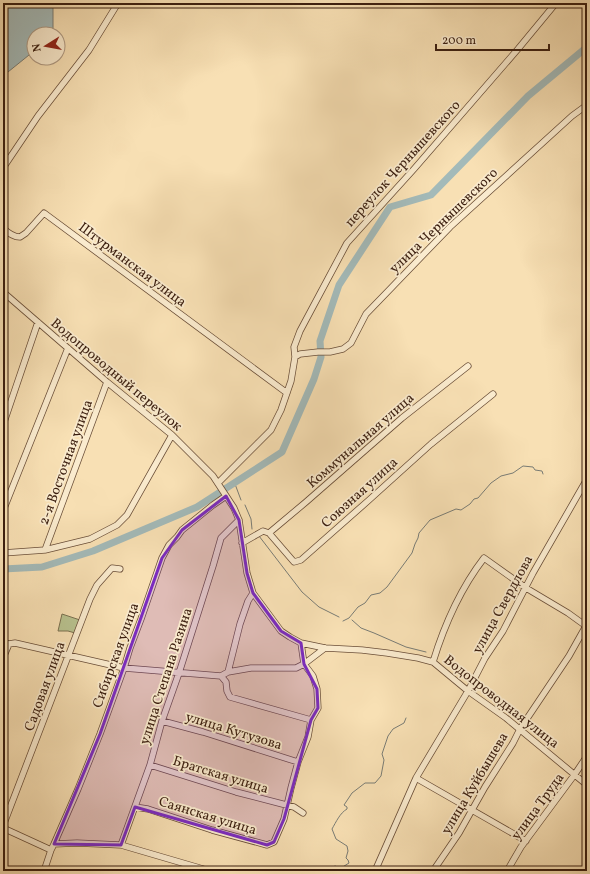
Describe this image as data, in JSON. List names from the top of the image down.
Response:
{
  "streets": {
    "street": [
      "переулок Чернышевского",
      "улица Чернышевского",
      "Штурманская улица",
      "Водопроводный переулок",
      "Коммунальная улица",
      "2-я Восточная улица",
      "Союзная улица",
      "улица Свердлова",
      "Сибирская улица",
      "улица Степана Разина",
      "Садовая улица",
      "Водопроводная улица",
      "улица Кутузова",
      "Братская улица",
      "улица Куйбышева",
      "улица Труда",
      "Саянская улица"
    ]
  },
  "crossings": [
    ["переулок Чернышевского", "улица Чернышевского"],
    ["переулок Чернышевского", "Штурманская улица"],
    ["переулок Чернышевского", "Водопроводная улица"],
    ["Водопроводный переулок", "2-я Восточная улица"],
    ["Водопроводный переулок", "Водопроводная улица"],
    ["Коммунальная улица", "Союзная улица"],
    ["улица Свердлова", "Водопроводная улица"],
    ["Сибирская улица", "Водопроводная улица"],
    ["улица Степана Разина", "Водопроводная улица"],
    ["улица Степана Разина", "улица Кутузова"],
    ["улица Степана Разина", "Братская улица"],
    ["улица Степана Разина", "Саянская улица"],
    ["Водопроводная улица", "улица Куйбышева"],
    ["Водопроводная улица", "улица Труда"],
    ["Братская улица", "Саянская улица"]
  ],
  "scale_bar": "200 m",
  "north": "left"
}
